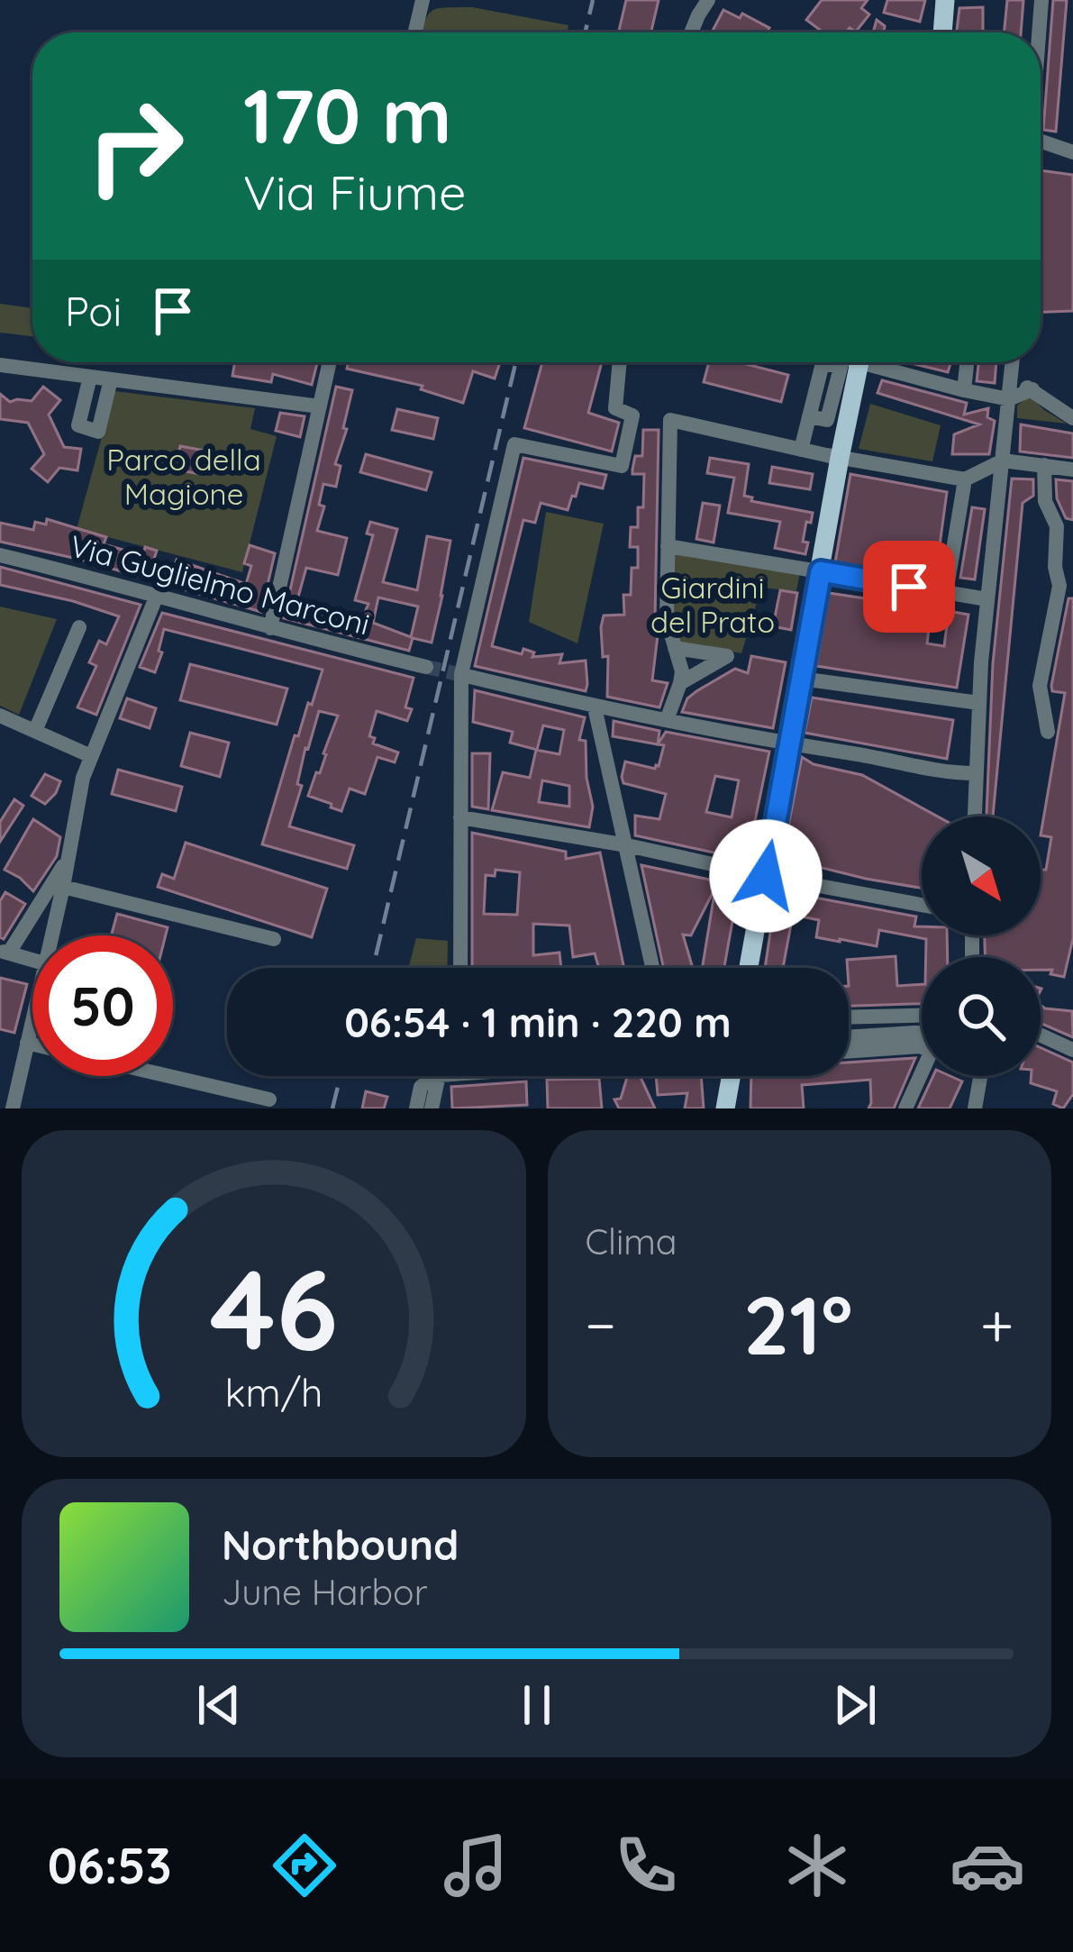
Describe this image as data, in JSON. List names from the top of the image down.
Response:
{
  "streets": {
    "street": ["Via Guglielmo Marconi"]
  },
  "parks": ["Parco della Magione", "Giardini del Prato"],
  "north": "bottom right",
  "page": {
    "turn": ["170 m", "Via Fiume"],
    "then": "Poi",
    "limit": "50",
    "trip": "06:54 · 1 min · 220 m",
    "tile": "Clima",
    "heat": ["−", "21°", "+"],
    "song": ["Northbound", "June Harbor"],
    "tabs": "06:53",
    "gauge": ["46", "km/h"]
  }
}
